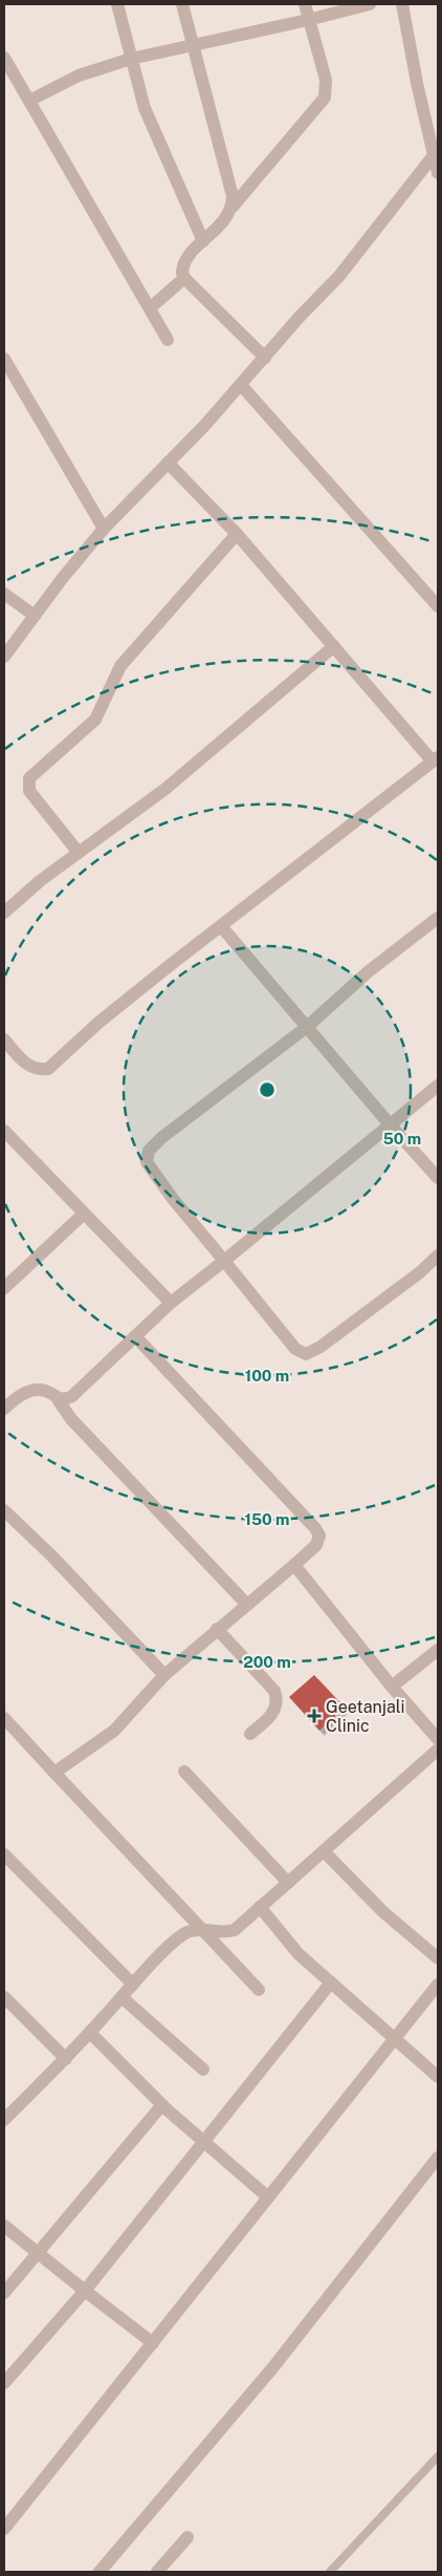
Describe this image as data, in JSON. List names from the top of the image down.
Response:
{
  "places": {
    "health": ["Geetanjali Clinic"]
  },
  "rings": [
    "50 m",
    "100 m",
    "150 m",
    "200 m"
  ]
}
